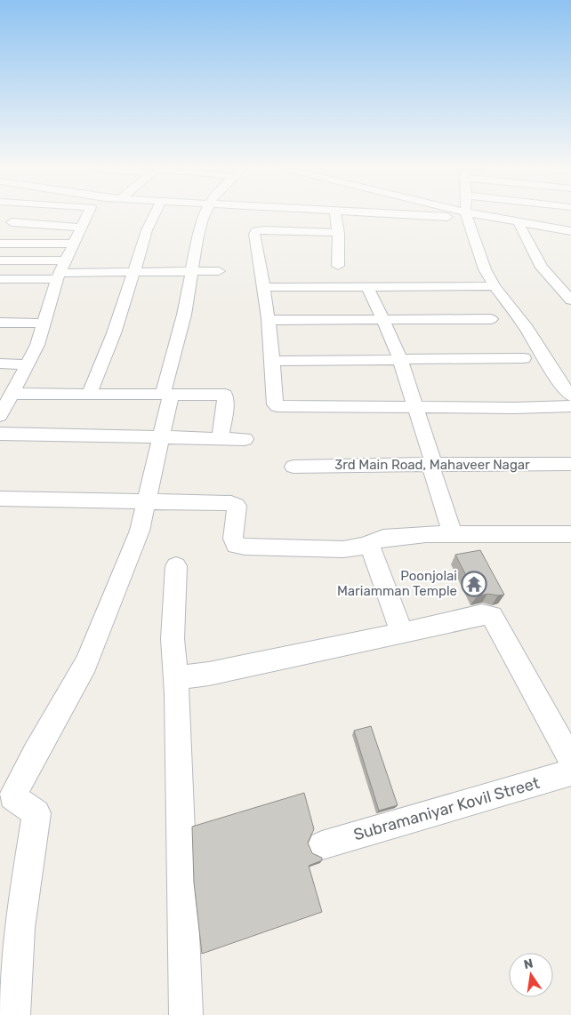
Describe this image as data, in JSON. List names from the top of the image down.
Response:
{
  "streets": {
    "street": ["3rd Main Road, Mahaveer Nagar", "Subramaniyar Kovil Street"]
  },
  "places": {
    "temple": ["Poonjolai Mariamman Temple"]
  },
  "north": "top"
}
